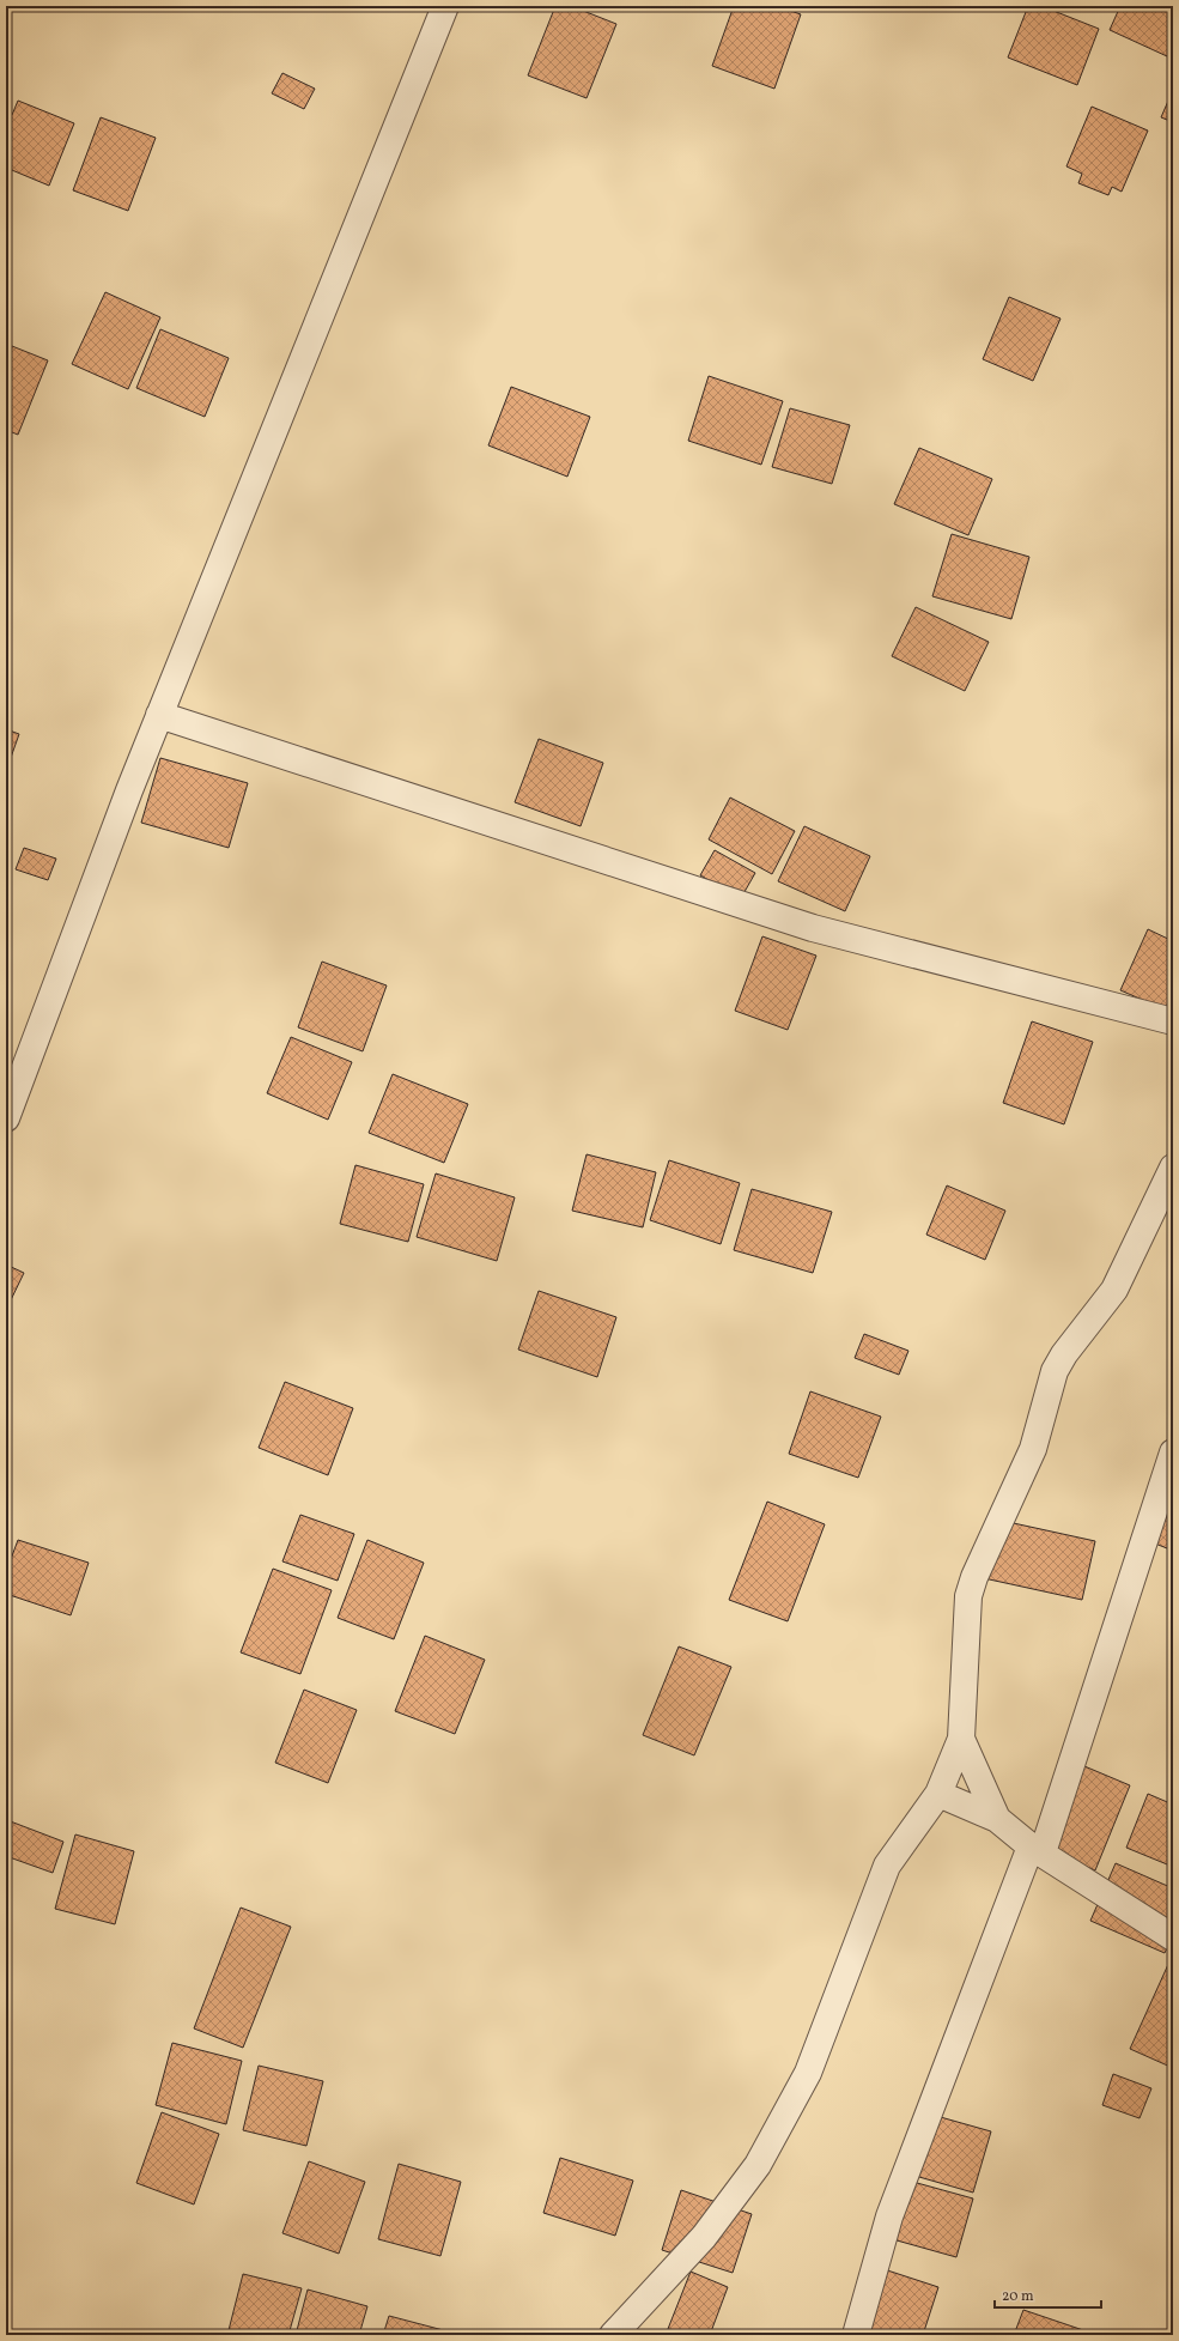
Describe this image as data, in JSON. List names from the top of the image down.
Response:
{
  "scale_bar": "20 m"
}
